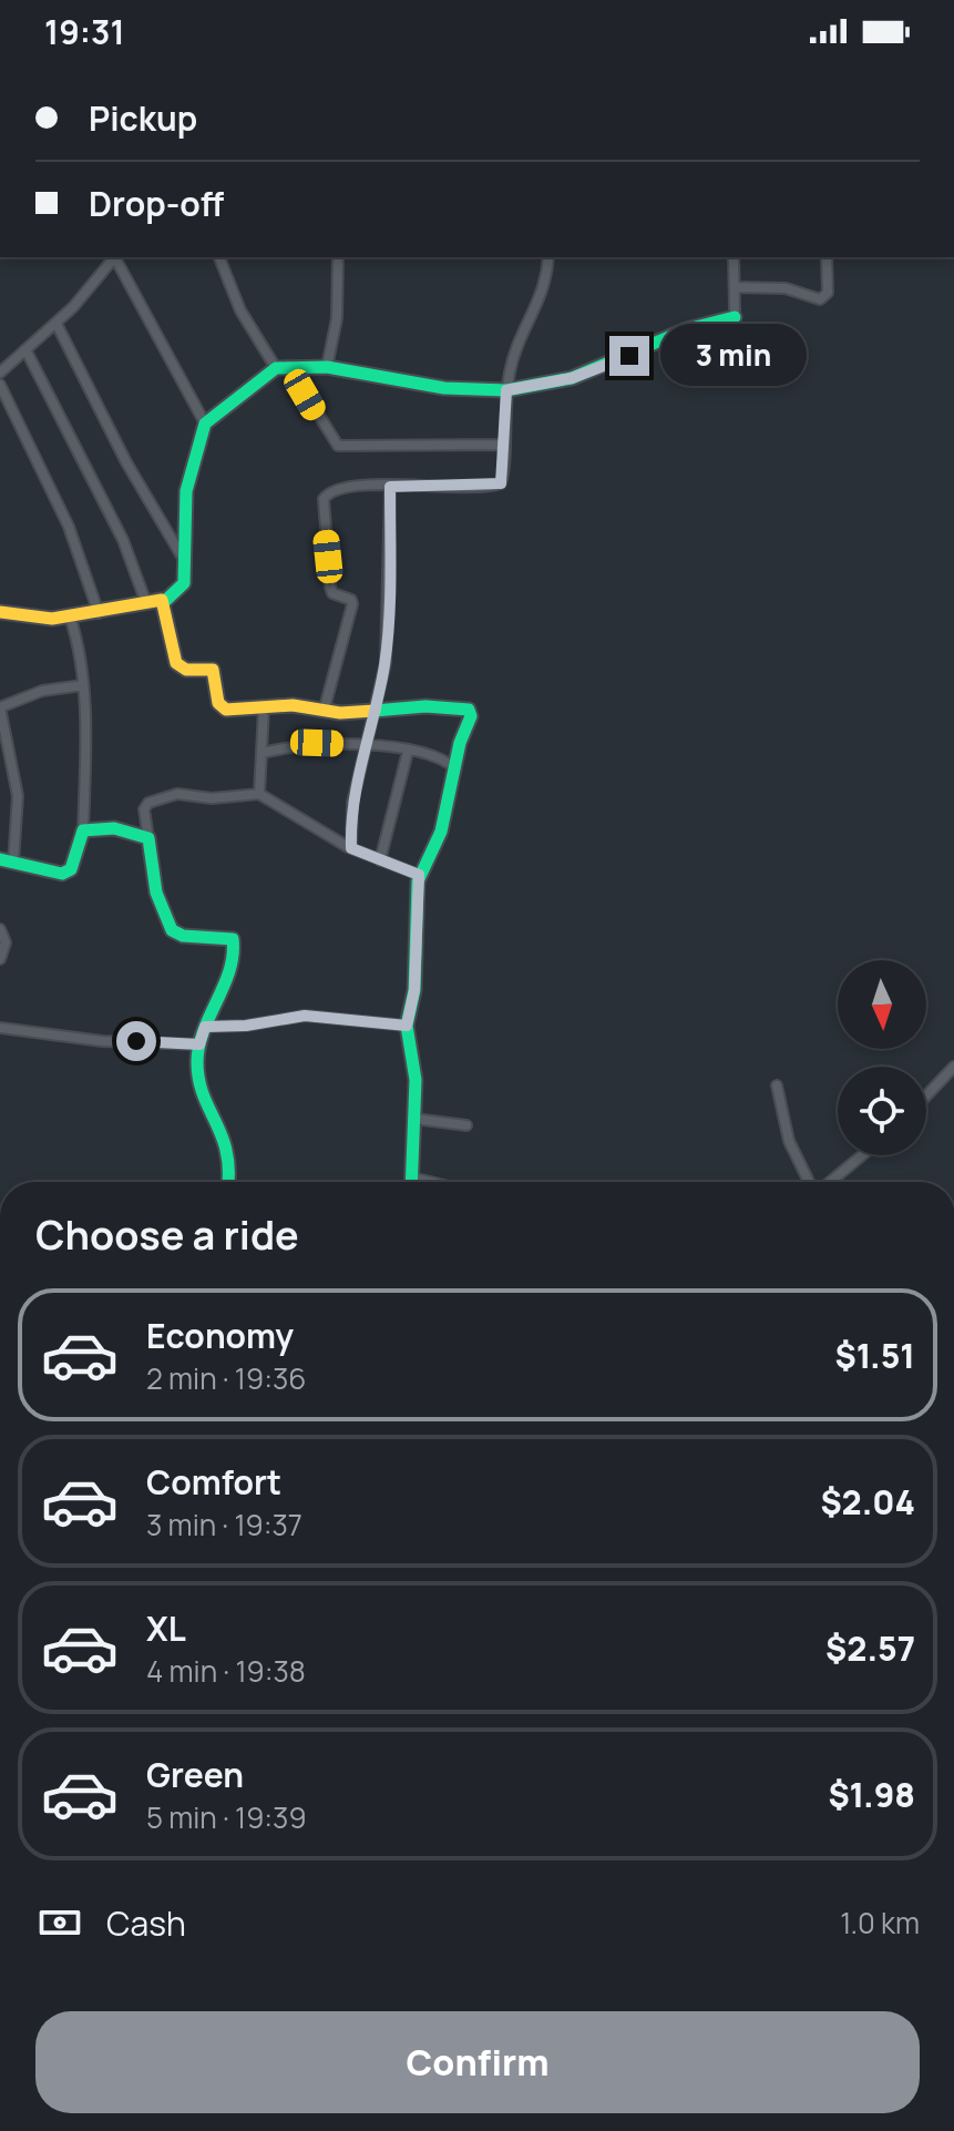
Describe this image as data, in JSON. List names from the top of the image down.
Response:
{
  "north": "bottom",
  "page": {
    "status": "19:31",
    "banner": ["Pickup", "Drop-off"],
    "bubble": "3 min",
    "heading": "Choose a ride",
    "list": [
      {
        "name": "Economy",
        "note": "2 min · 19:36",
        "value": "$1.51"
      },
      {
        "name": "Comfort",
        "note": "3 min · 19:37",
        "value": "$2.04"
      },
      {
        "name": "XL",
        "note": "4 min · 19:38",
        "value": "$2.57"
      },
      {
        "name": "Green",
        "note": "5 min · 19:39",
        "value": "$1.98"
      }
    ],
    "pay": ["Cash", "1.0 km"],
    "buttons": "Confirm"
  }
}
